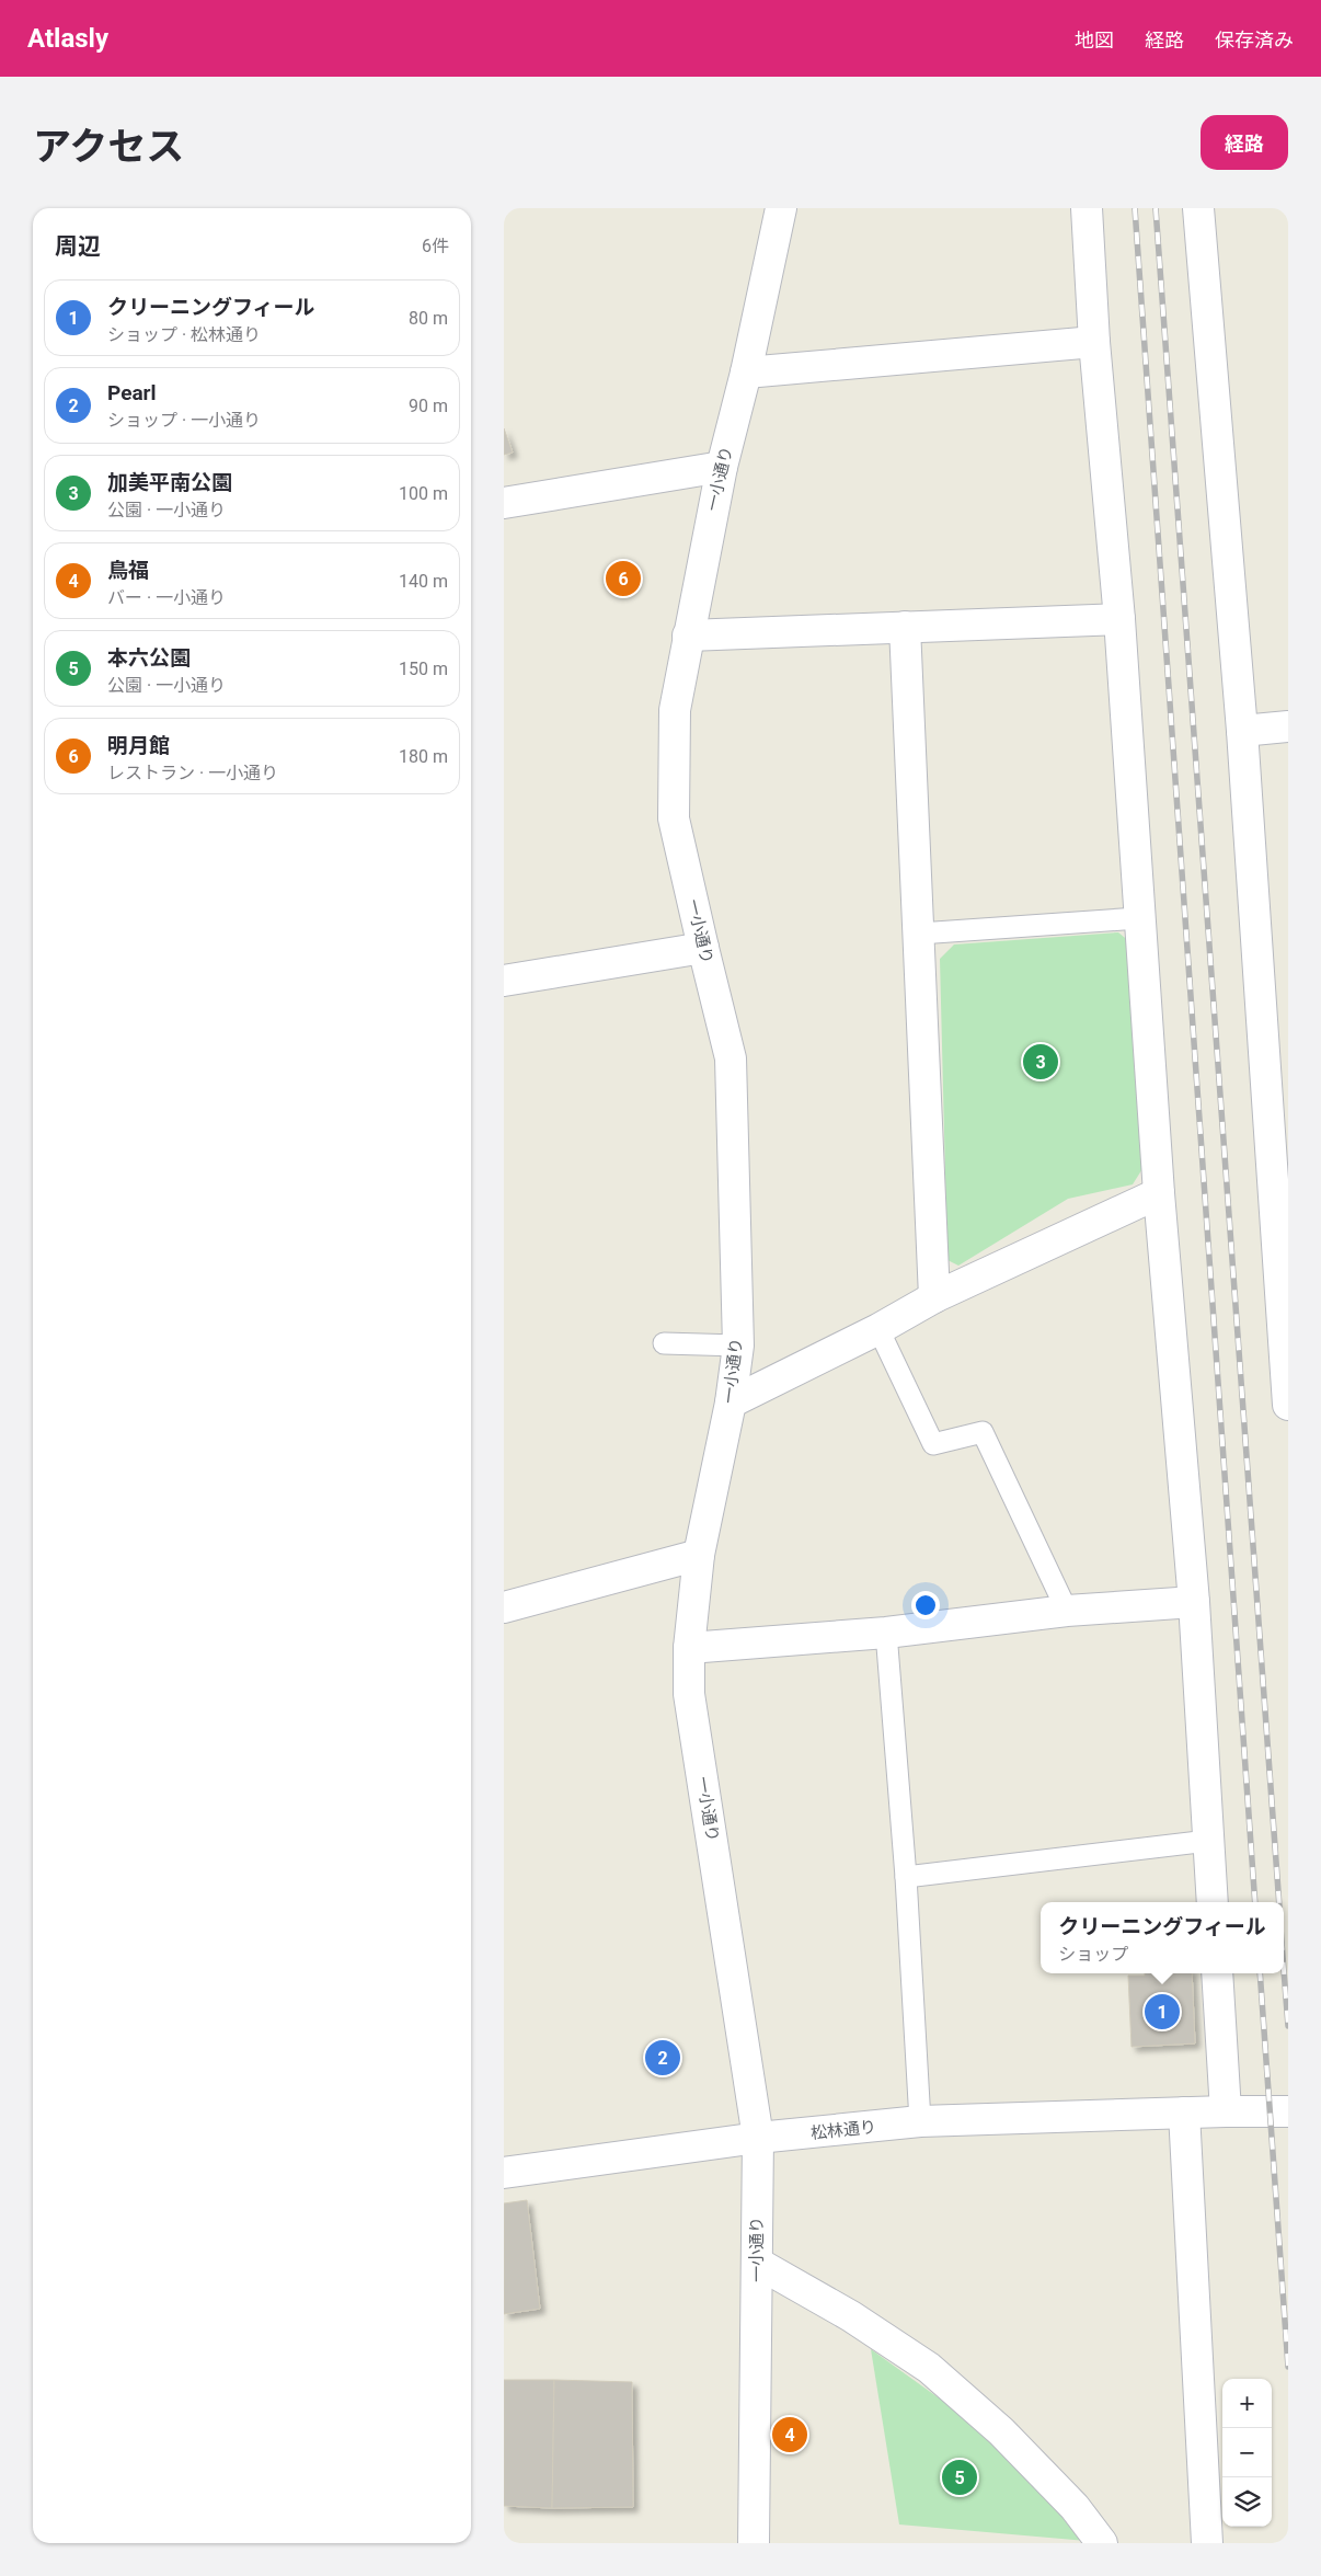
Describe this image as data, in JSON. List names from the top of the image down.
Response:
{
  "streets": {
    "street": ["一小通り", "松林通り"]
  },
  "crossings": [
    ["一小通り", "松林通り"]
  ],
  "page": {
    "header": "Atlasly",
    "nav": ["地図", "経路", "保存済み"],
    "title": "アクセス",
    "buttons": "経路",
    "heading": ["周辺", "6件"],
    "list": [
      {
        "mark": "1",
        "name": "クリーニングフィール",
        "note": "ショップ · 松林通り",
        "value": "80 m"
      },
      {
        "mark": "2",
        "name": "Pearl",
        "note": "ショップ · 一小通り",
        "value": "90 m"
      },
      {
        "mark": "3",
        "name": "加美平南公園",
        "note": "公園 · 一小通り",
        "value": "100 m"
      },
      {
        "mark": "4",
        "name": "鳥福",
        "note": "バー · 一小通り",
        "value": "140 m"
      },
      {
        "mark": "5",
        "name": "本六公園",
        "note": "公園 · 一小通り",
        "value": "150 m"
      },
      {
        "mark": "6",
        "name": "明月館",
        "note": "レストラン · 一小通り",
        "value": "180 m"
      }
    ],
    "pins": [
      "6",
      "3",
      "1",
      "2",
      "4",
      "5"
    ],
    "popup": ["クリーニングフィール", "ショップ"],
    "map_buttons": ["+", "−"]
  }
}
